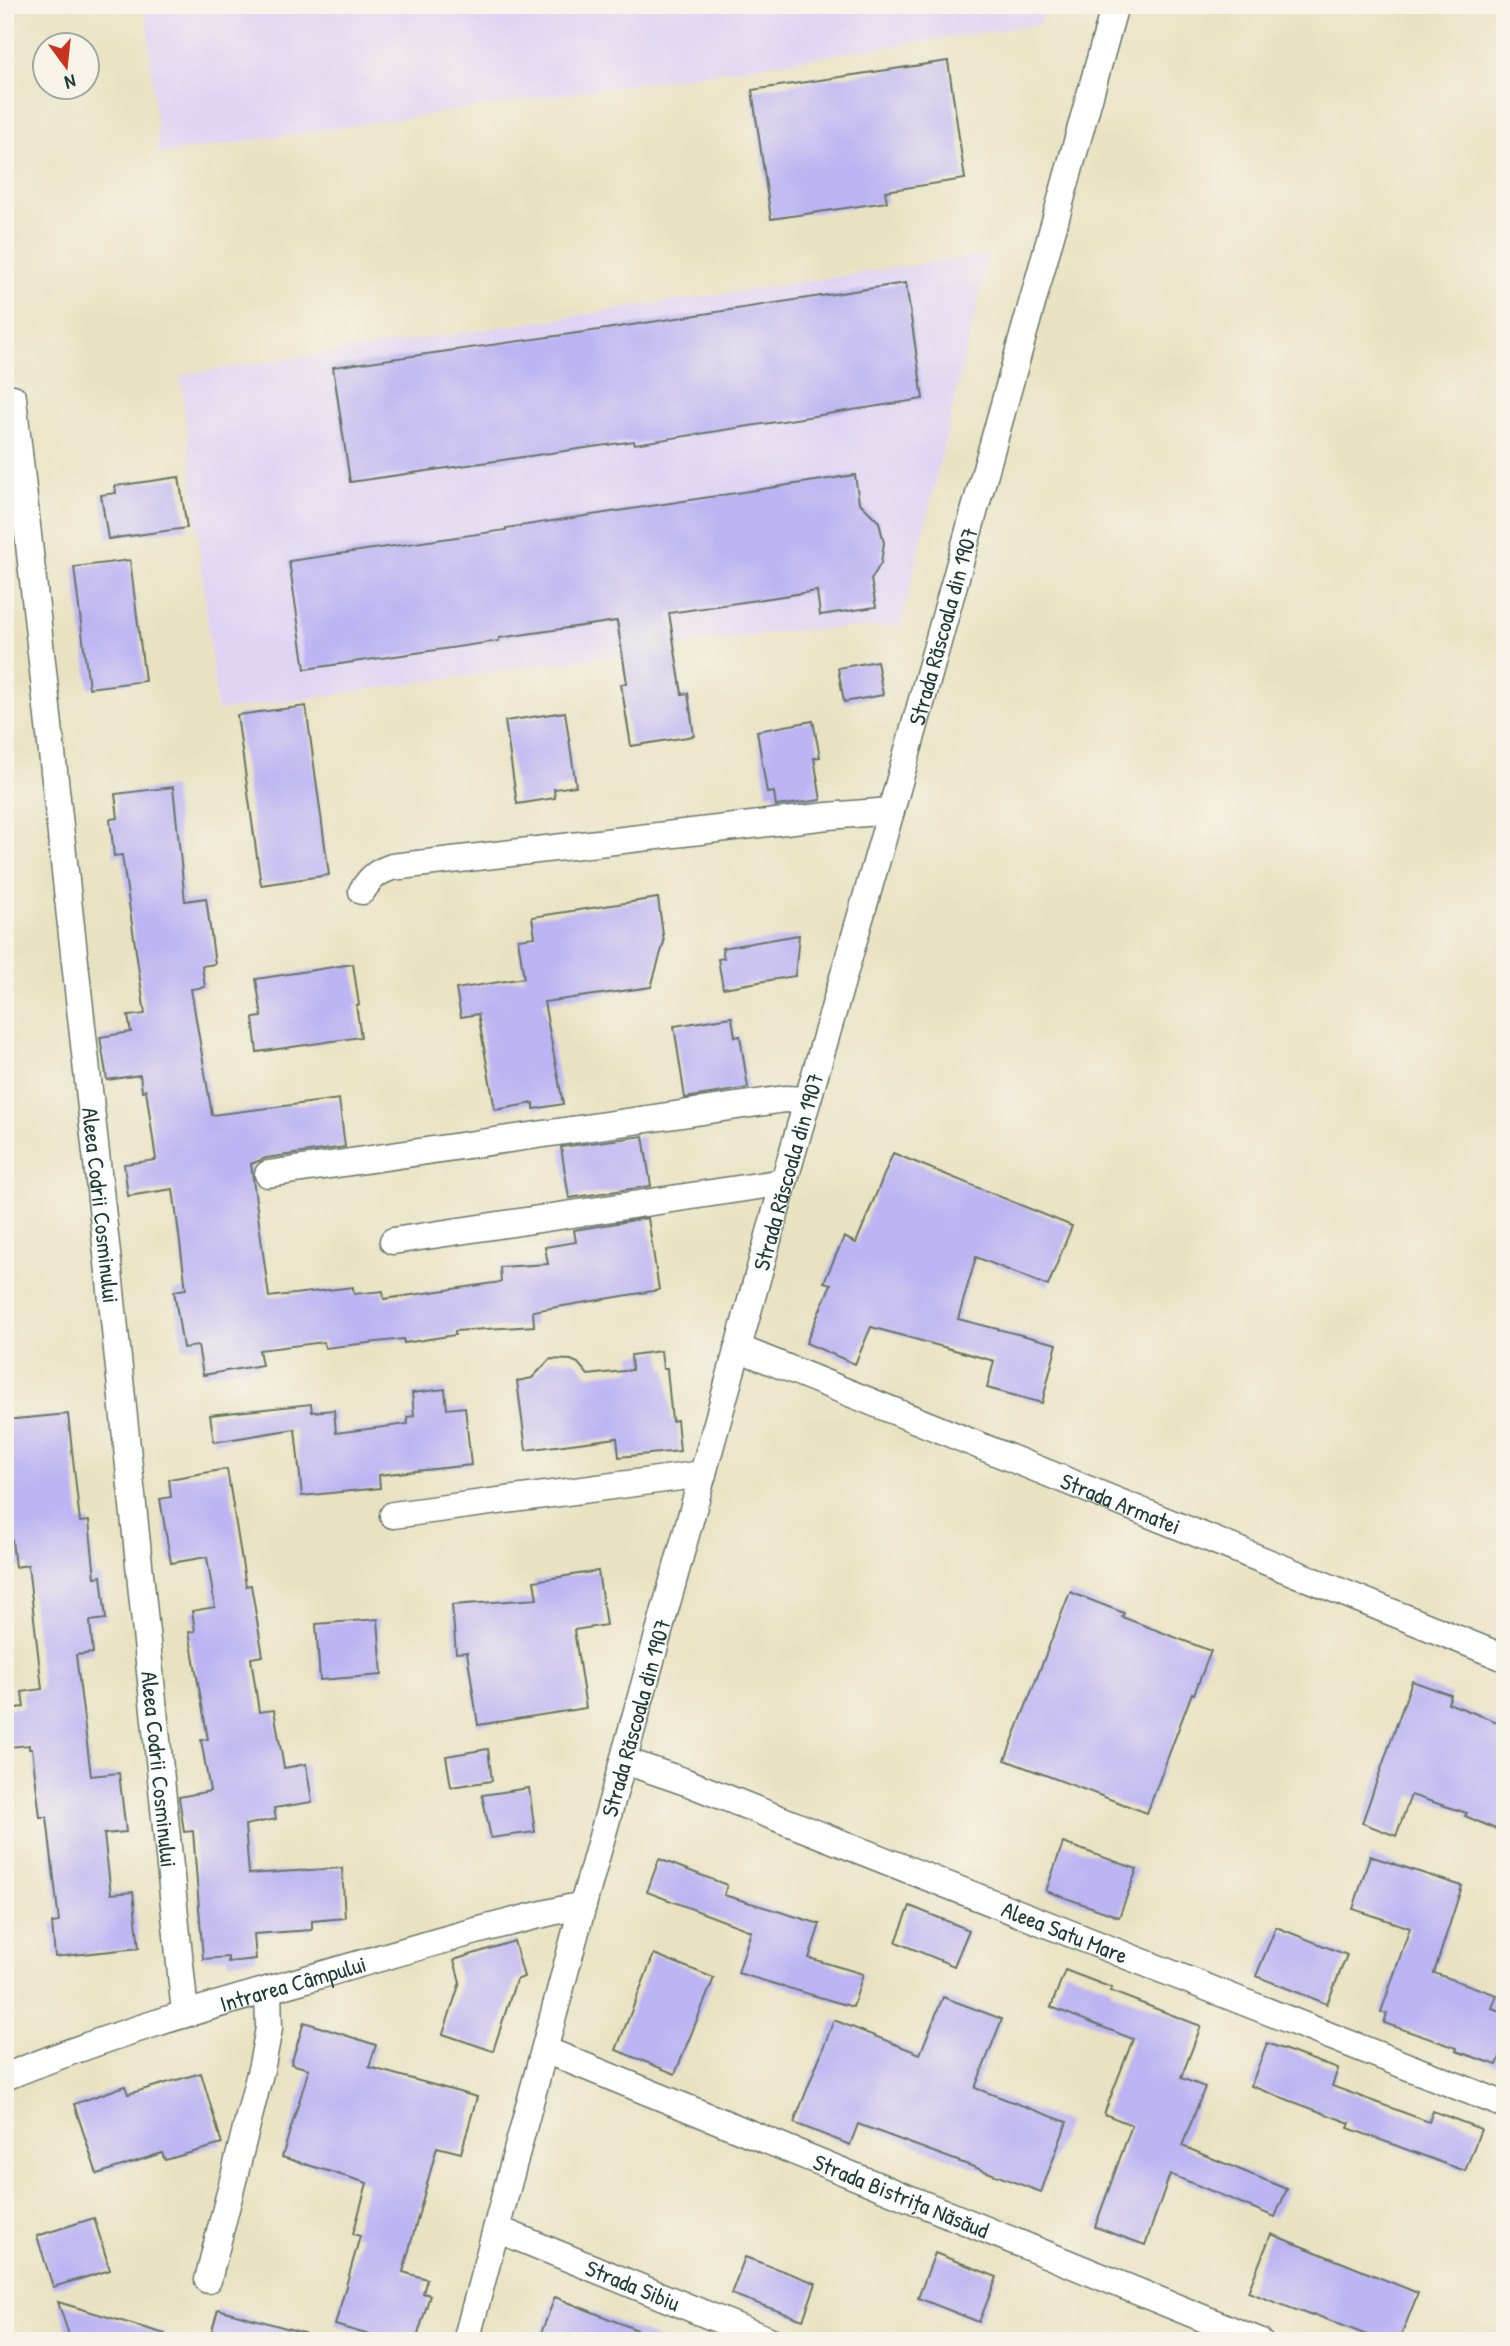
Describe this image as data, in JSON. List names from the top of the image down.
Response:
{
  "streets": {
    "street": [
      "Strada Răscoala din 1907",
      "Aleea Codrii Cosminului",
      "Strada Armatei",
      "Aleea Satu Mare",
      "Intrarea Câmpului",
      "Strada Bistrița Năsăud",
      "Strada Sibiu"
    ]
  },
  "crossings": [
    ["Strada Răscoala din 1907", "Strada Armatei"],
    ["Strada Răscoala din 1907", "Aleea Satu Mare"],
    ["Strada Răscoala din 1907", "Intrarea Câmpului"],
    ["Strada Răscoala din 1907", "Strada Bistrița Năsăud"],
    ["Strada Răscoala din 1907", "Strada Sibiu"],
    ["Aleea Codrii Cosminului", "Intrarea Câmpului"]
  ],
  "north": "bottom"
}
